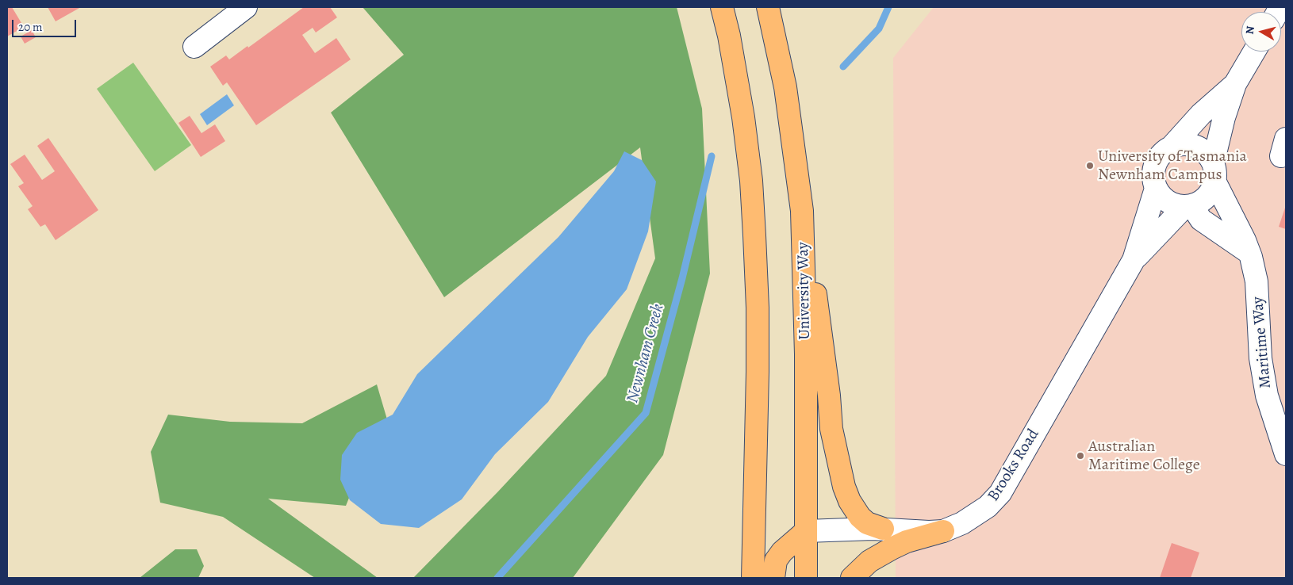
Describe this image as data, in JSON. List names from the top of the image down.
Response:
{
  "streets": {
    "main road": ["University Way"],
    "street": ["Maritime Way", "Brooks Road"]
  },
  "crossings": [
    ["University Way", "Brooks Road"],
    ["Maritime Way", "Brooks Road"]
  ],
  "water": ["Newnham Creek"],
  "places": ["University of Tasmania Newnham Campus", "Australian Maritime College"],
  "scale_bar": "20 m",
  "north": "left"
}
